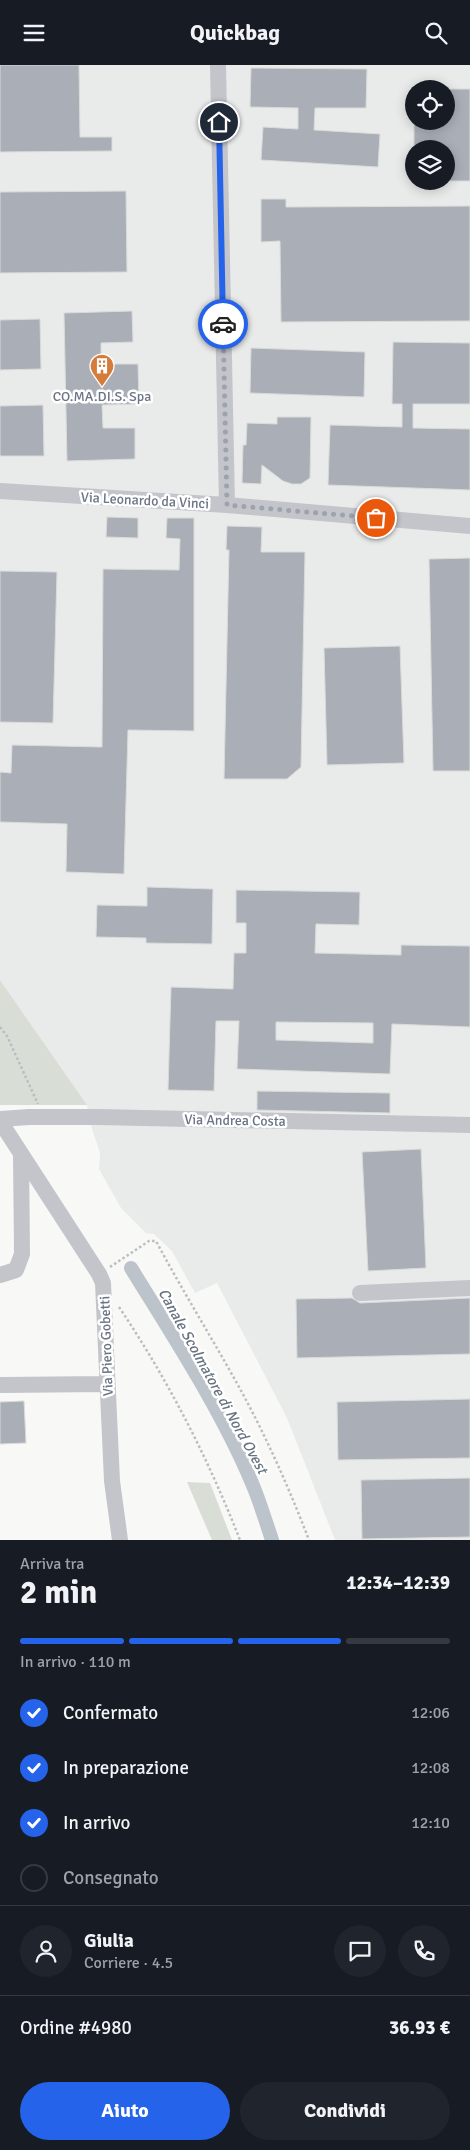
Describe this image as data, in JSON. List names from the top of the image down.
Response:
{
  "streets": {
    "street": ["Via Leonardo da Vinci", "Via Andrea Costa", "Via Piero Gobetti"]
  },
  "crossings": [
    ["Via Andrea Costa", "Via Piero Gobetti"]
  ],
  "water": ["Canale Scolmatore di Nord Ovest"],
  "places": {
    "building": ["CO.MA.DI.S. Spa"]
  },
  "page": {
    "header": "Quickbag",
    "heading": ["2 min", "Arriva tra", "12:34–12:39"],
    "panel": [
      "Giulia",
      "Corriere · 4.5",
      "Ordine #4980",
      "36.93 €"
    ],
    "bar": "In arrivo · 110 m",
    "list": [
      ["Confermato", "12:06"],
      ["In preparazione", "12:08"],
      ["In arrivo", "12:10"],
      "Consegnato"
    ],
    "buttons": ["Aiuto", "Condividi"]
  }
}
